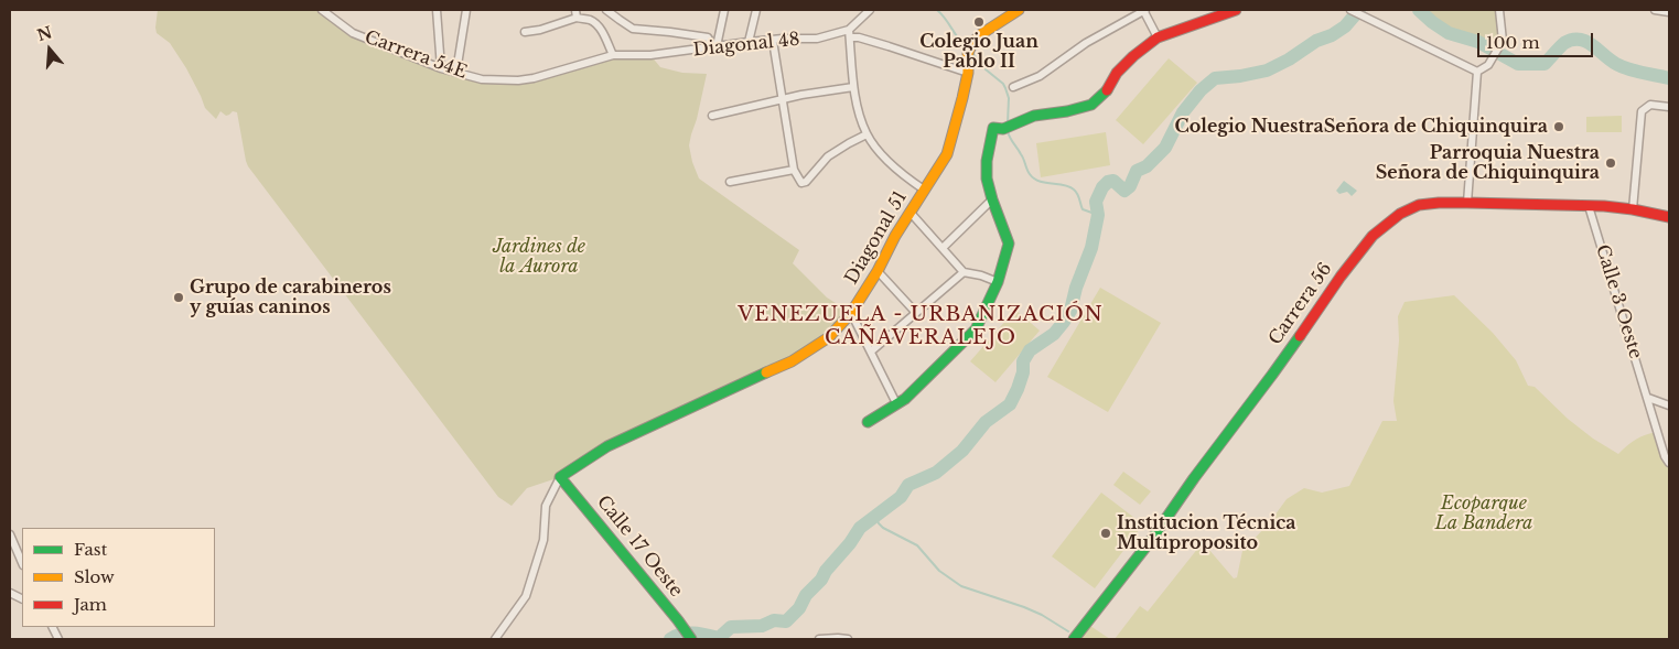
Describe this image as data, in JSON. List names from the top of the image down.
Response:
{
  "streets": {
    "street": [
      "Diagonal 48",
      "Carrera 54E",
      "Diagonal 51",
      "Calle 3 Oeste",
      "Carrera 56",
      "Calle 17 Oeste"
    ]
  },
  "crossings": [
    ["Diagonal 48", "Carrera 54E"],
    ["Diagonal 51", "Calle 17 Oeste"],
    ["Calle 3 Oeste", "Carrera 56"]
  ],
  "districts": ["VENEZUELA - URBANIZACIÓN CAÑAVERALEJO"],
  "parks": ["Jardines de la Aurora", "Ecoparque La Bandera"],
  "places": [
    "Colegio Juan Pablo II",
    "Colegio NuestraSeñora de Chiquinquira",
    "Parroquia Nuestra Señora de Chiquinquira",
    "Grupo de carabineros y guías caninos",
    "Institucion Técnica Multiproposito"
  ],
  "legend": ["Fast", "Slow", "Jam"],
  "scale_bar": "100 m",
  "north": "top"
}
